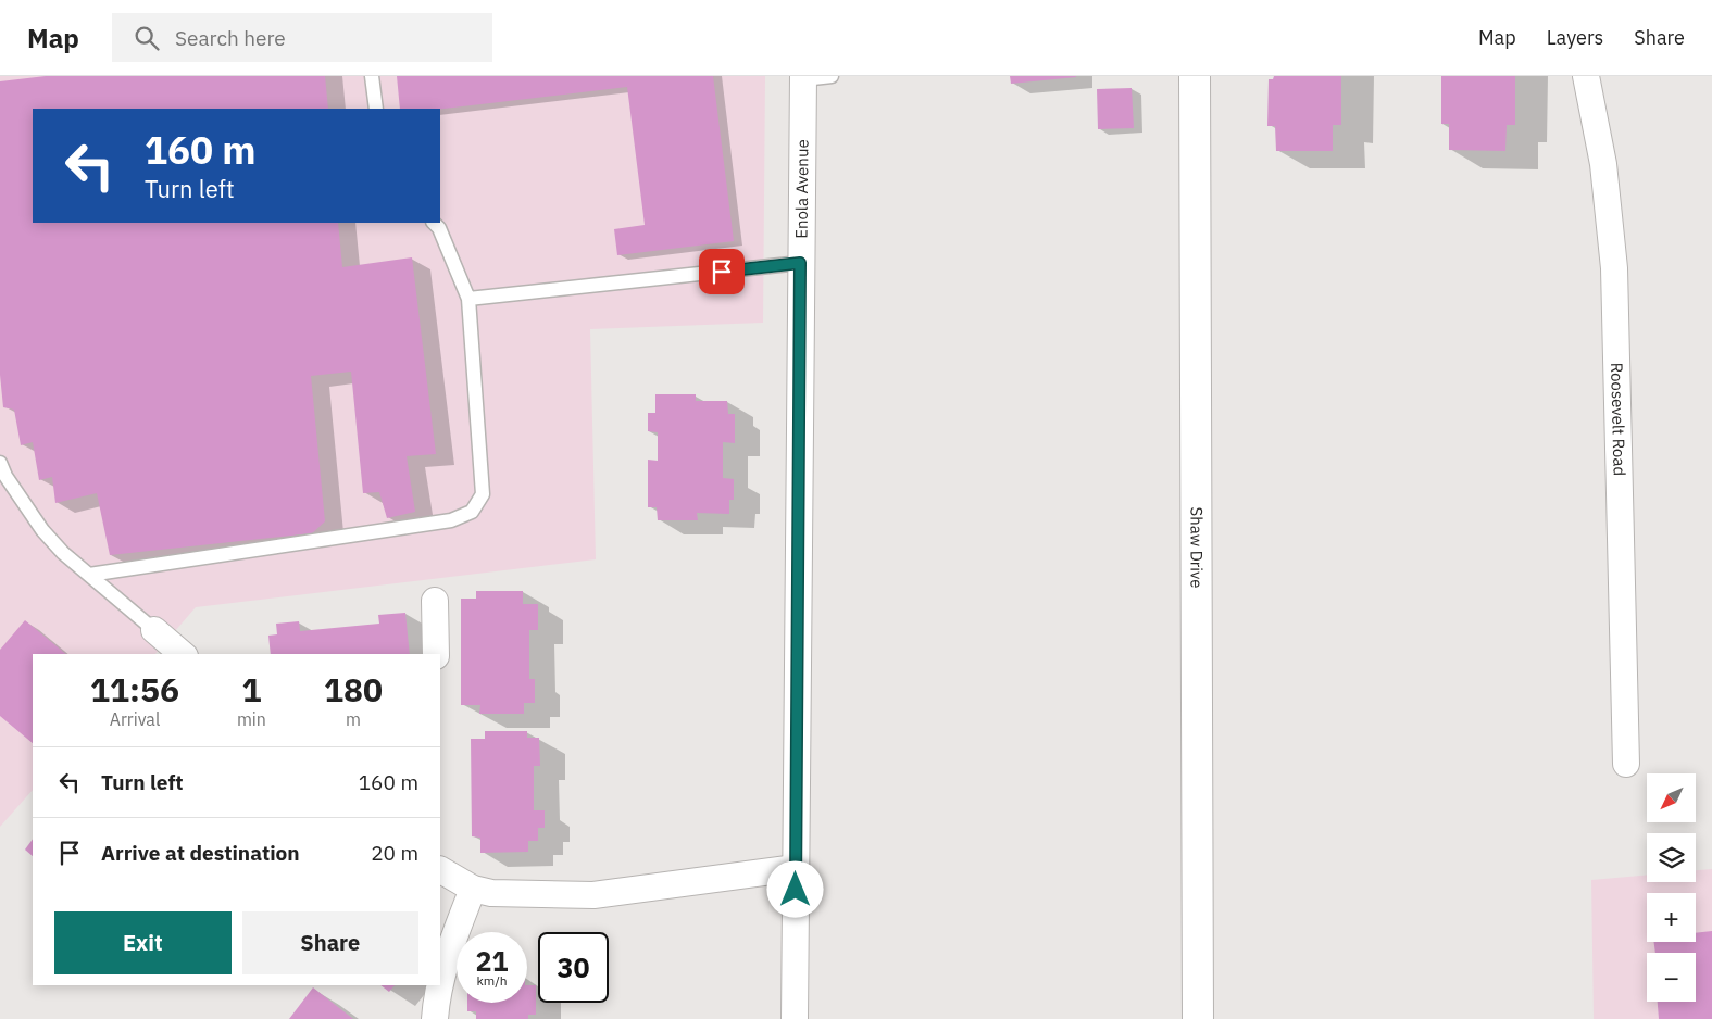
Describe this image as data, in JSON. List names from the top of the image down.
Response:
{
  "streets": {
    "street": ["Enola Avenue", "Roosevelt Road", "Shaw Drive"]
  },
  "north": "bottom left",
  "page": {
    "header": "Map",
    "search": "Search here",
    "nav": ["Map", "Layers", "Share"],
    "turn": ["160 m", "Turn left"],
    "eta": [
      "11:56",
      "Arrival",
      "1",
      "min",
      "180",
      "m"
    ],
    "list": [
      {
        "name": "Turn left",
        "value": "160 m"
      },
      {
        "name": "Arrive at destination",
        "value": "20 m"
      }
    ],
    "map_buttons": ["+", "−"],
    "buttons": ["Exit", "Share"],
    "speed": "21 km/h",
    "limit": "30"
  }
}
